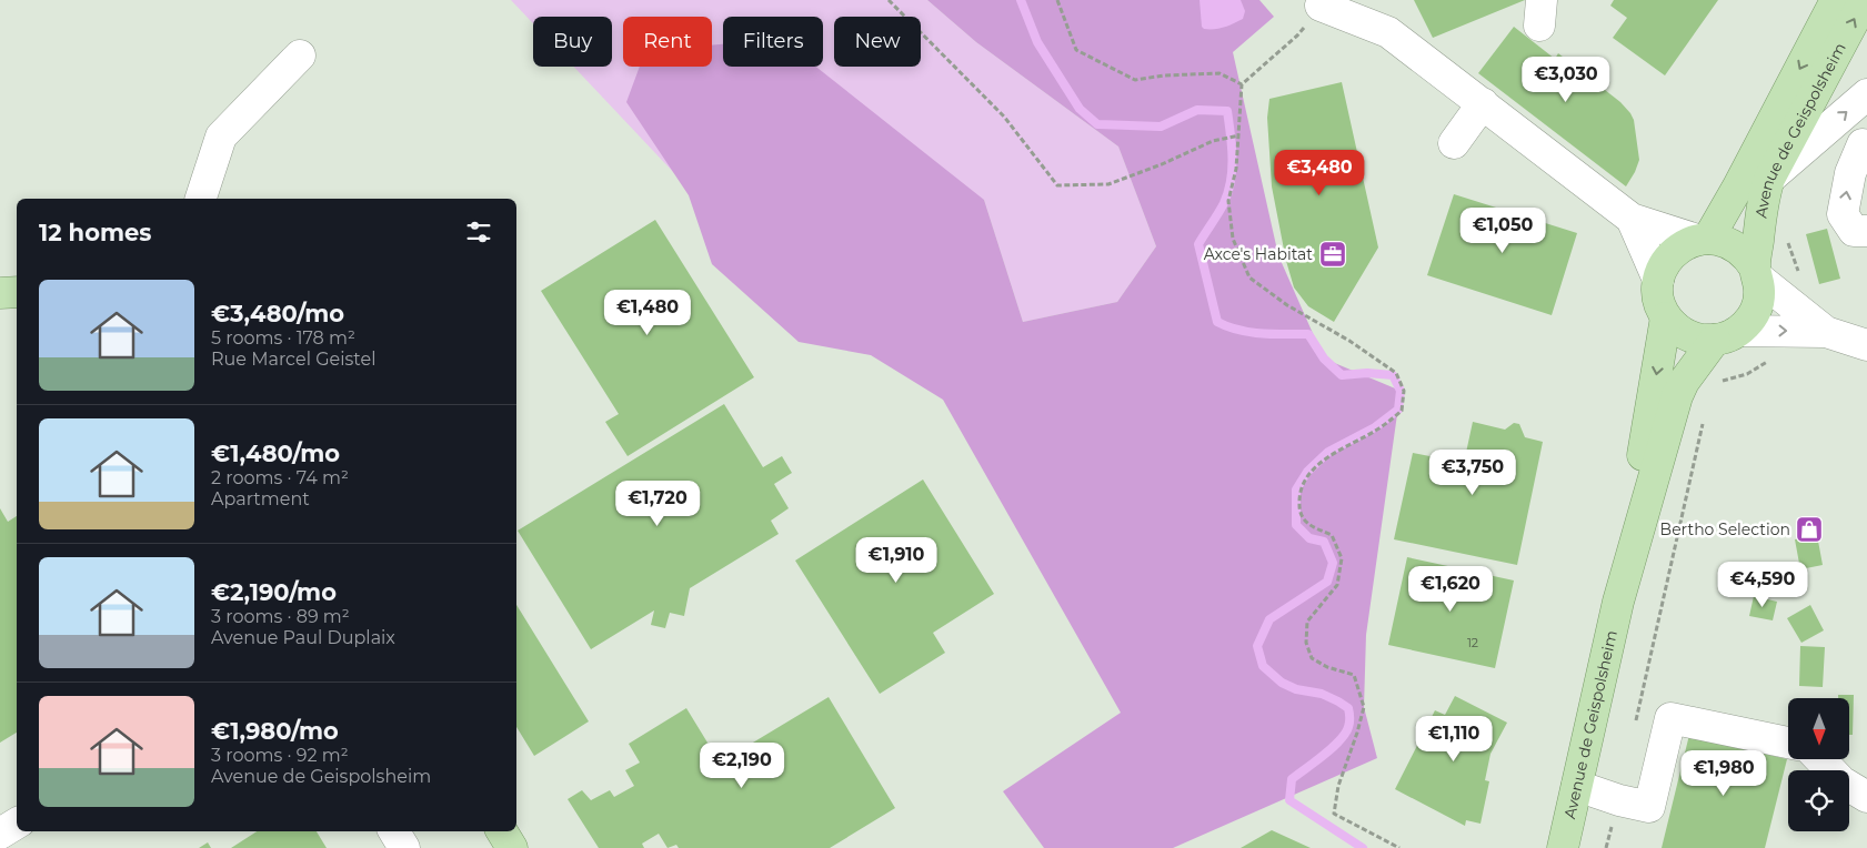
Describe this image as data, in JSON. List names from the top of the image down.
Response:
{
  "streets": {
    "main road": ["Avenue de Geispolsheim"]
  },
  "places": {
    "office": ["Axce's Habitat"],
    "shop": ["Bertho Selection"]
  },
  "house_numbers": ["12"],
  "north": "bottom",
  "page": {
    "chip": [
      "Buy",
      "Rent",
      "Filters",
      "New"
    ],
    "price": [
      "€3,030",
      "€3,480",
      "€1,050",
      "€1,480",
      "€3,750",
      "€1,720",
      "€1,910",
      "€4,590",
      "€1,620",
      "€1,110",
      "€2,190",
      "€1,980"
    ],
    "heading": "12 homes",
    "list": [
      {
        "name": "€3,480/mo",
        "note": "5 rooms · 178 m² · Rue Marcel Geistel"
      },
      {
        "name": "€1,480/mo",
        "note": "2 rooms · 74 m² · Apartment"
      },
      {
        "name": "€2,190/mo",
        "note": "3 rooms · 89 m² · Avenue Paul Duplaix"
      },
      {
        "name": "€1,980/mo",
        "note": "3 rooms · 92 m² · Avenue de Geispolsheim"
      }
    ]
  }
}
